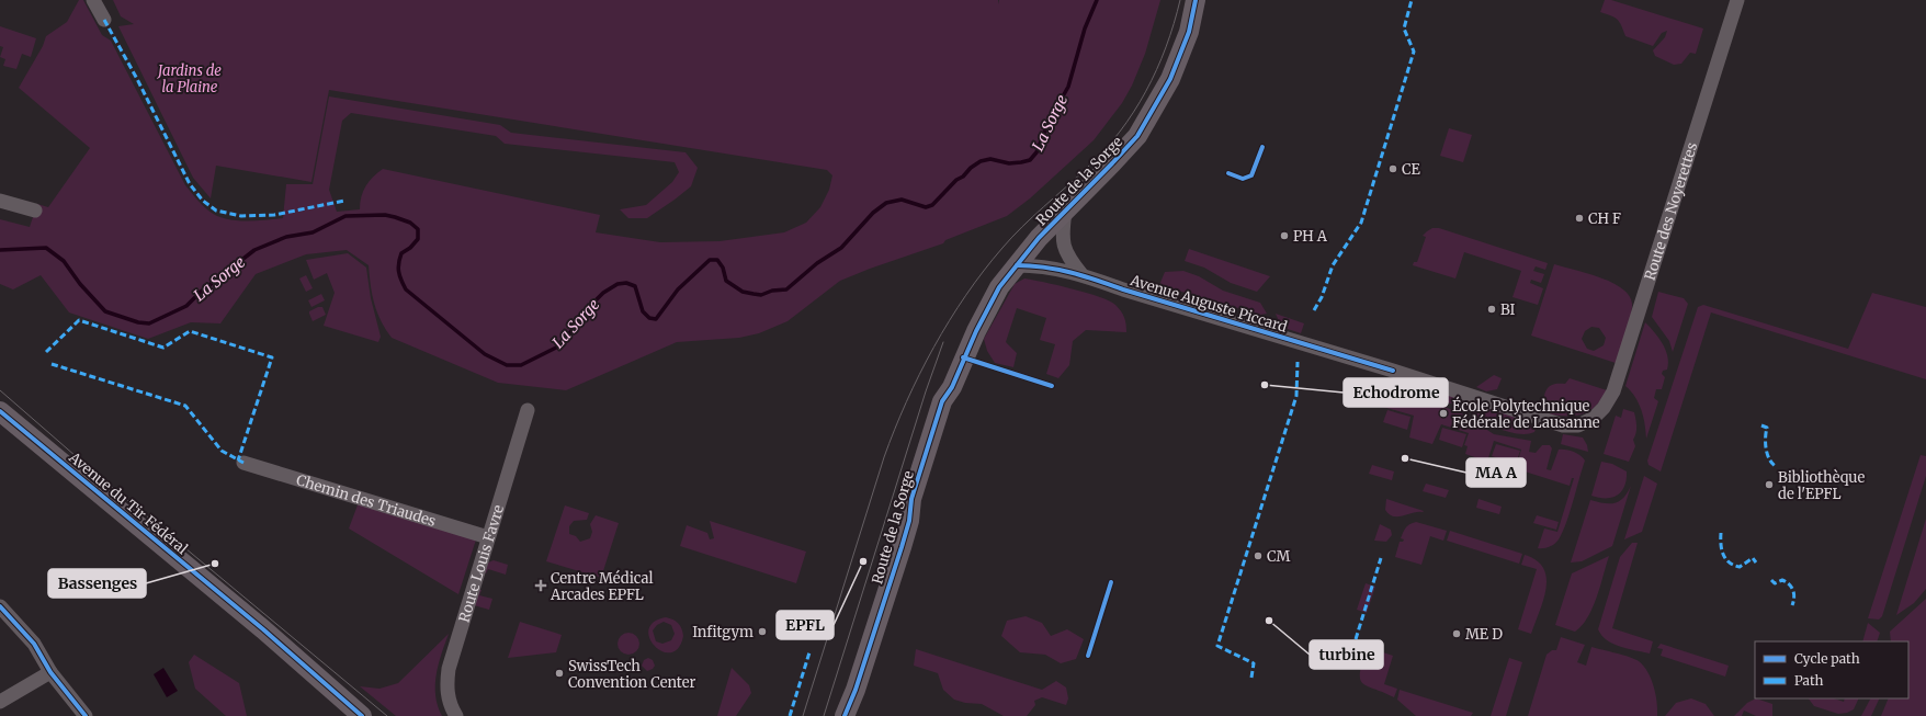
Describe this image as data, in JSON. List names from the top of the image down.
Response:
{
  "streets": {
    "street": [
      "Route de la Sorge",
      "Route des Noyerettes",
      "Avenue Auguste Piccard",
      "Chemin des Triaudes",
      "Avenue du Tir Fédéral",
      "Route Louis Favre"
    ]
  },
  "crossings": [
    ["Route de la Sorge", "Avenue Auguste Piccard"],
    ["Route des Noyerettes", "Avenue Auguste Piccard"],
    ["Chemin des Triaudes", "Route Louis Favre"]
  ],
  "water": ["La Sorge"],
  "parks": ["Jardins de la Plaine"],
  "places": {
    "other": [
      "CE",
      "CH F",
      "PH A",
      "BI",
      "Echodrome",
      "École Polytechnique Fédérale de Lausanne",
      "MA A",
      "Bibliothèque de l'EPFL",
      "CM",
      "EPFL",
      "Bassenges",
      "turbine",
      "Infitgym",
      "ME D",
      "SwissTech Convention Center"
    ],
    "health": ["Centre Médical Arcades EPFL"]
  },
  "legend": ["Cycle path", "Path"]
}
